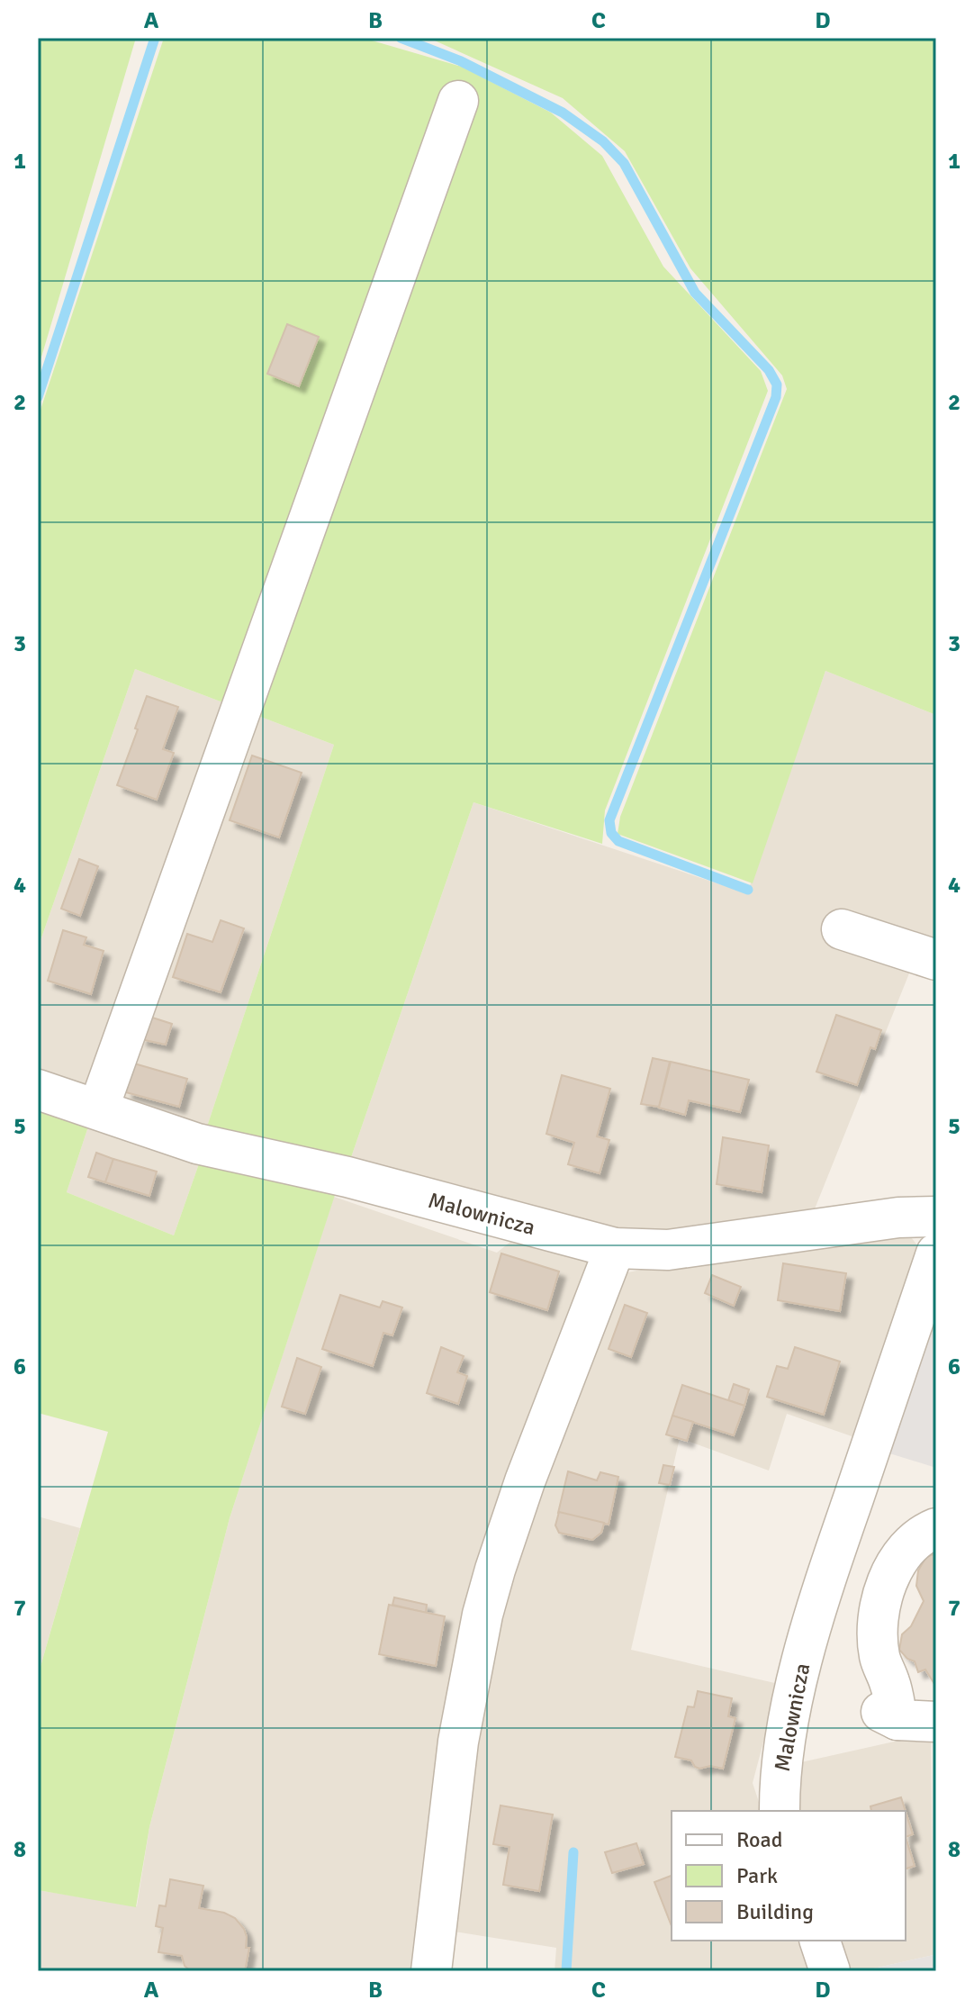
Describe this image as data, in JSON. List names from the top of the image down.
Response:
{
  "streets": {
    "street": ["Malownicza"]
  },
  "legend": ["Road", "Park", "Building"],
  "grid": {
    "columns": [
      "A",
      "B",
      "C",
      "D"
    ],
    "rows": [
      "1",
      "2",
      "3",
      "4",
      "5",
      "6",
      "7",
      "8"
    ]
  }
}
